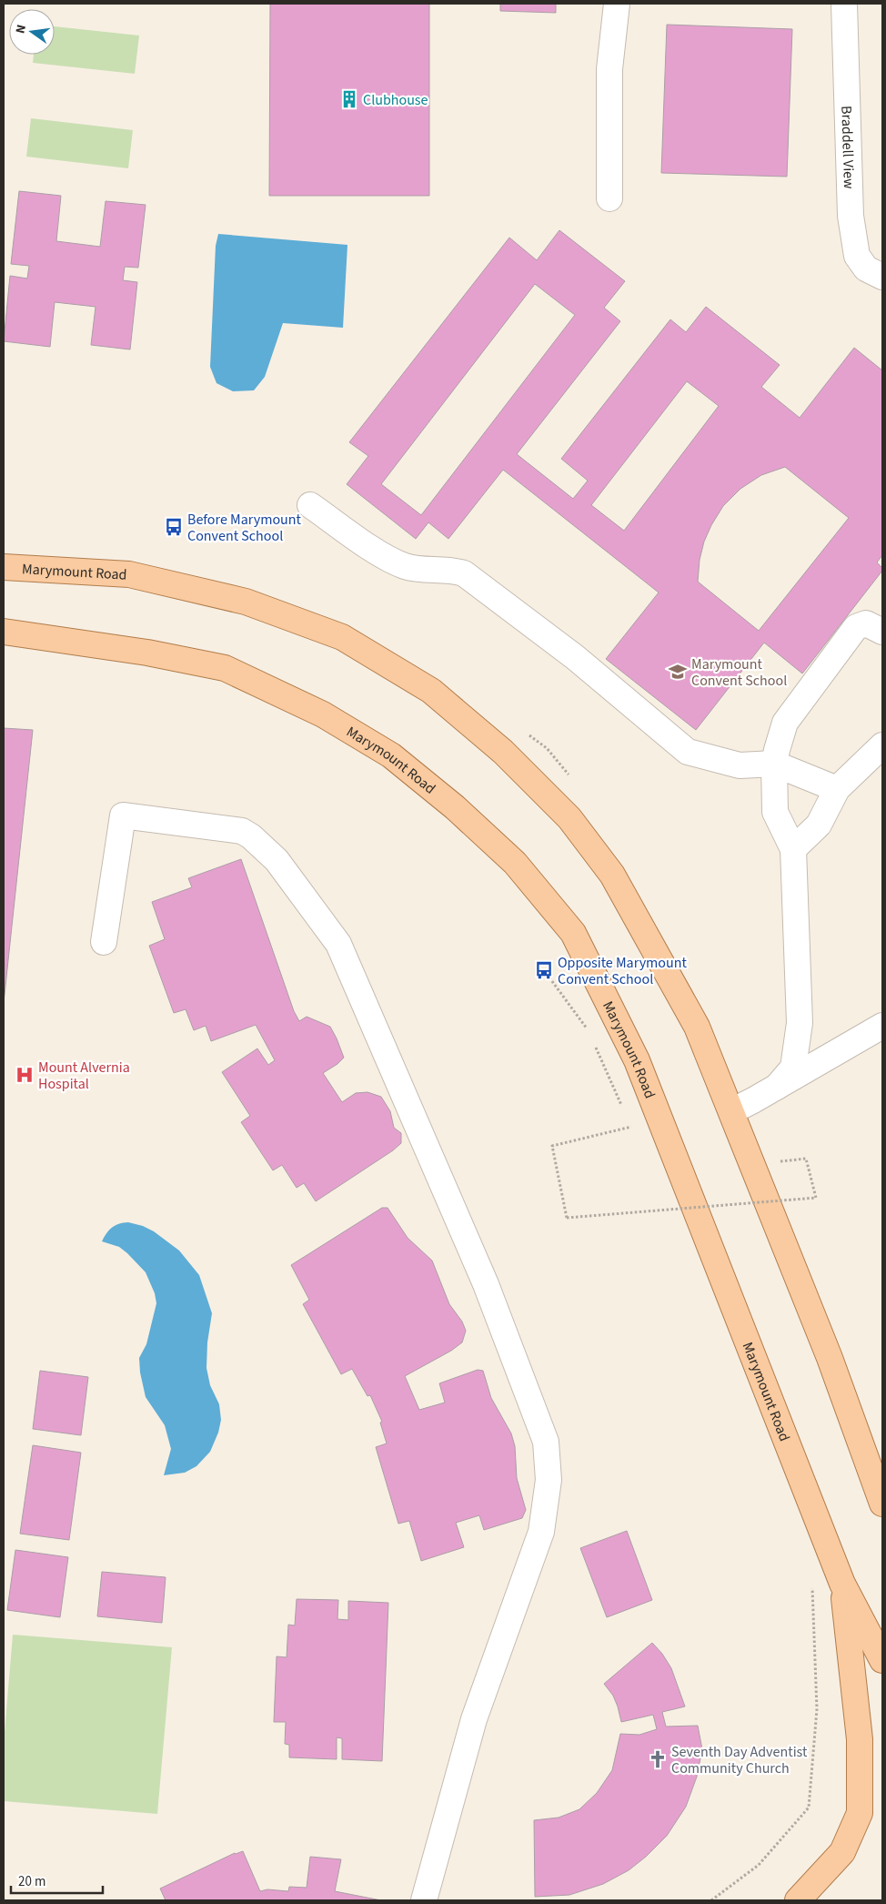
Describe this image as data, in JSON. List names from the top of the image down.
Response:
{
  "streets": {
    "main road": ["Marymount Road"],
    "street": ["Braddell View"]
  },
  "places": {
    "building": ["Clubhouse"],
    "bus stop": ["Before Marymount Convent School", "Opposite Marymount Convent School"],
    "school or university": ["Marymount Convent School"],
    "hospital": ["Mount Alvernia Hospital"],
    "church": ["Seventh Day Adventist Community Church"]
  },
  "scale_bar": "20 m",
  "north": "left"
}
